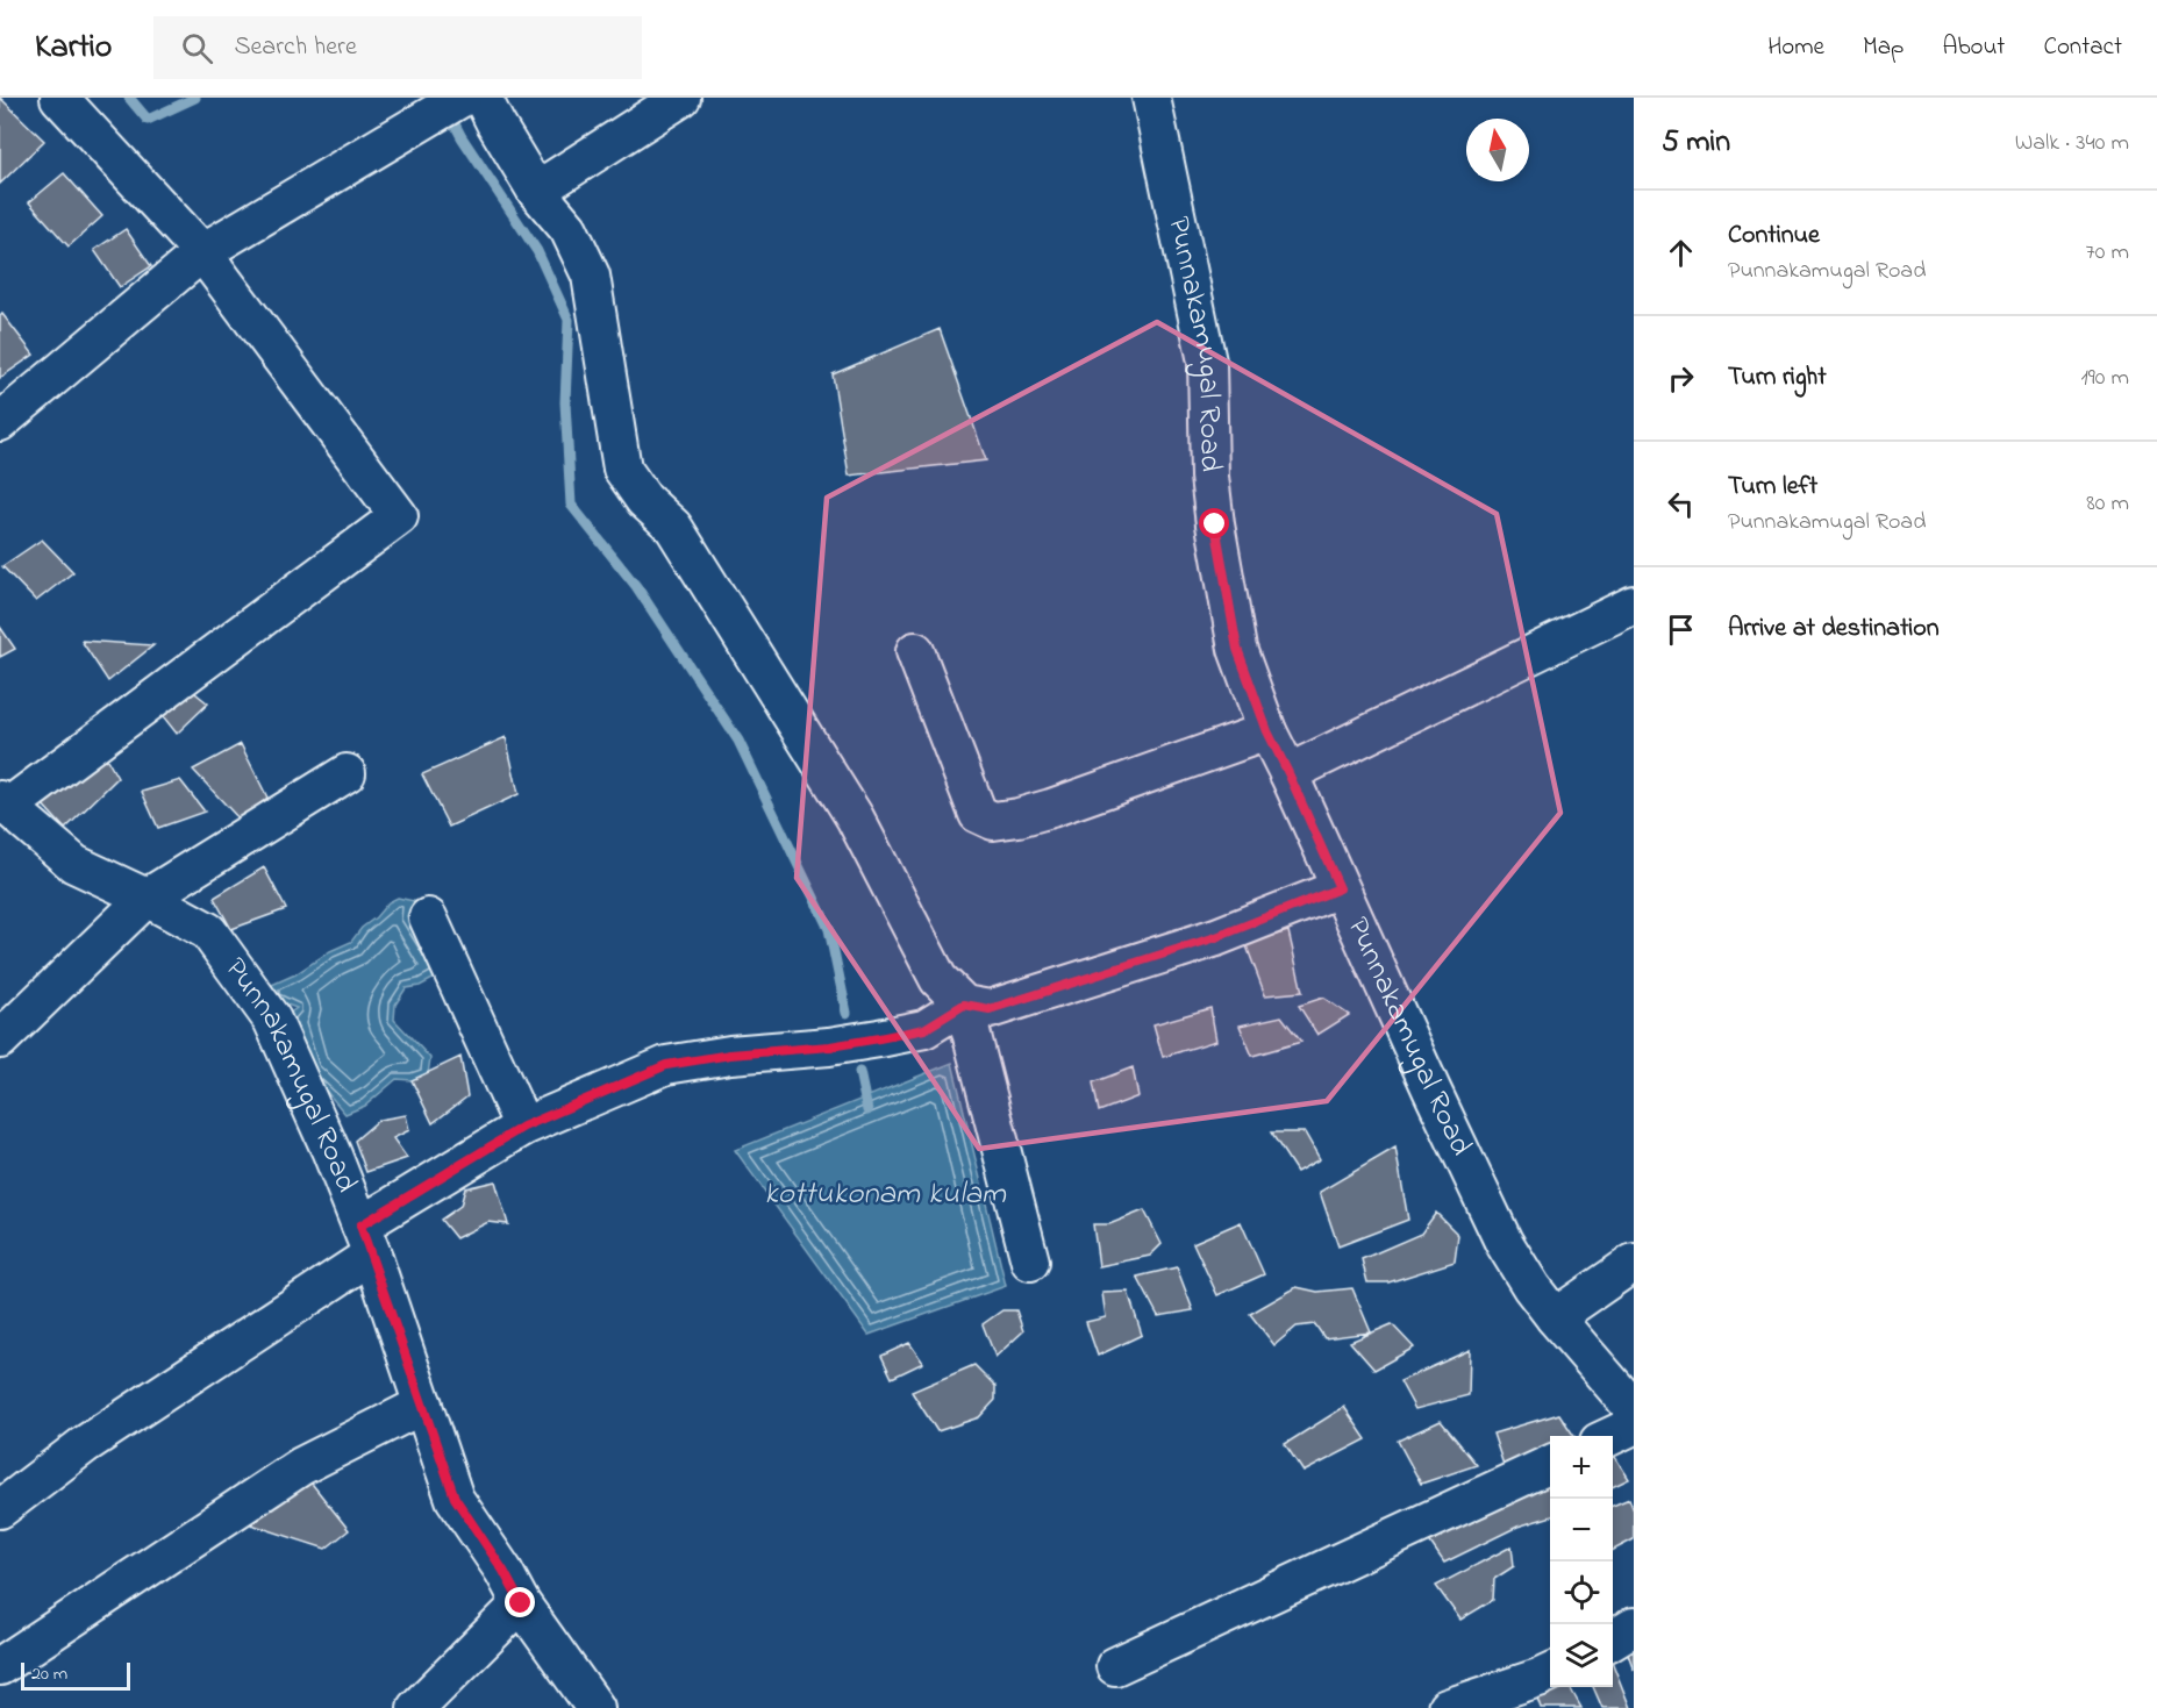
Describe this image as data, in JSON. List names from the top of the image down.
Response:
{
  "streets": {
    "street": ["Punnakamugal Road"]
  },
  "water": ["kottukonam kulam"],
  "scale_bar": "20 m",
  "north": "top",
  "page": {
    "header": "Kartio",
    "search": "Search here",
    "nav": [
      "Home",
      "Map",
      "About",
      "Contact"
    ],
    "heading": ["5 min", "Walk · 340 m"],
    "list": [
      ["Continue", "Punnakamugal Road", "70 m"],
      ["Turn right", "190 m"],
      ["Turn left", "Punnakamugal Road", "80 m"],
      "Arrive at destination"
    ],
    "map_buttons": ["+", "−"],
    "scale": "20 m"
  }
}
